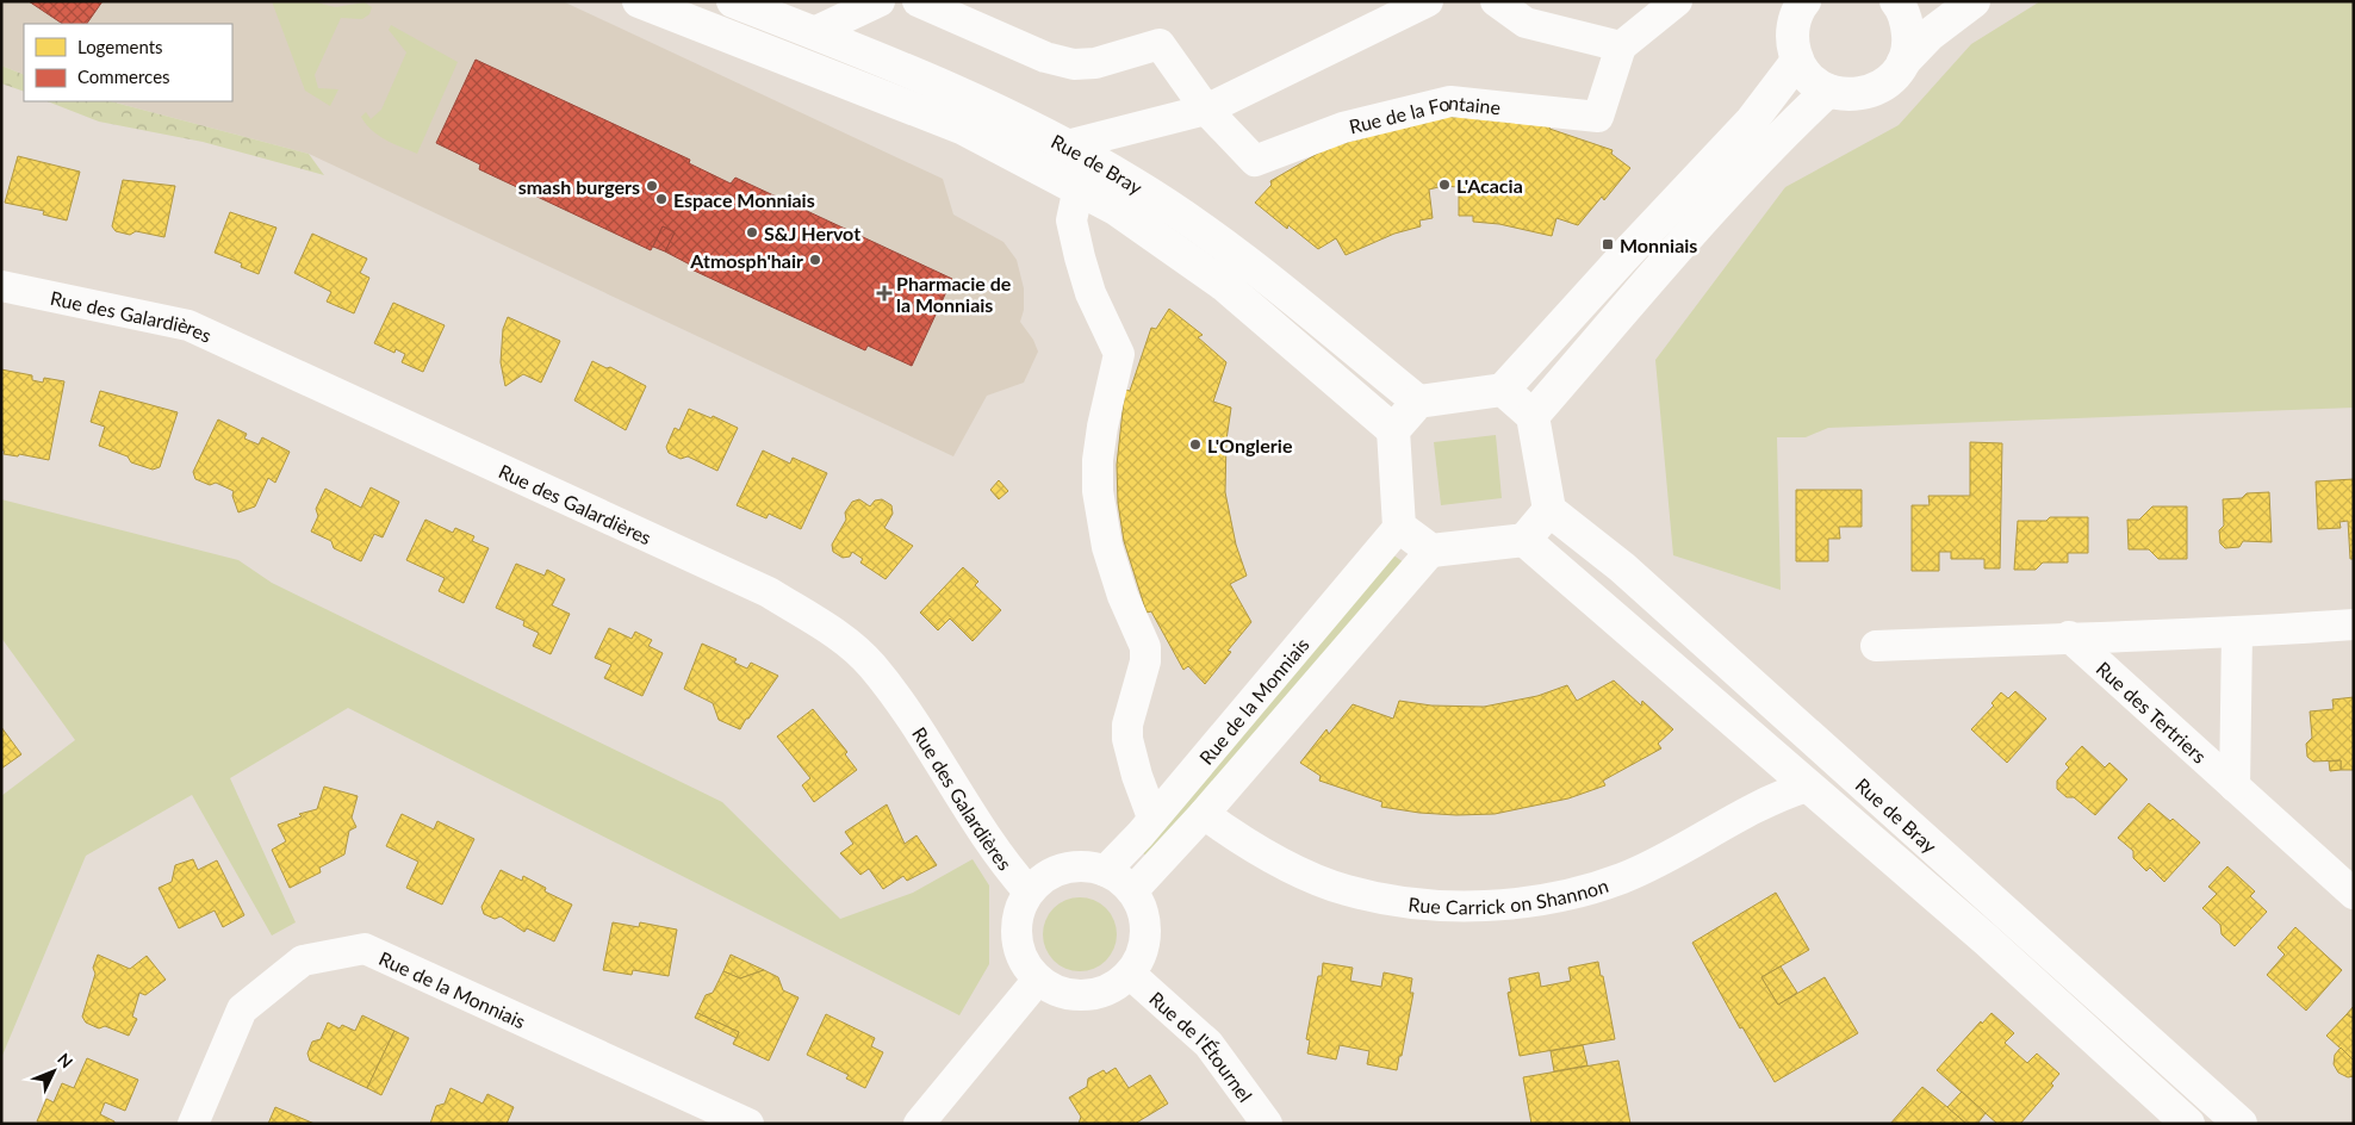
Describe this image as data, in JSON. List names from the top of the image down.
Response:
{
  "streets": {
    "street": [
      "Rue de la Fontaine",
      "Rue de Bray",
      "Rue des Galardières",
      "Rue de la Monniais",
      "Rue des Tertriers",
      "Rue Carrick on Shannon",
      "Rue de l'Étournel"
    ]
  },
  "crossings": [
    ["Rue de Bray", "Rue de la Monniais"],
    ["Rue de Bray", "Rue Carrick on Shannon"],
    ["Rue des Galardières", "Rue de la Monniais"],
    ["Rue des Galardières", "Rue de l'Étournel"],
    ["Rue de la Monniais", "Rue Carrick on Shannon"],
    ["Rue de la Monniais", "Rue de l'Étournel"]
  ],
  "places": {
    "other": [
      "L'Acacia",
      "smash burgers",
      "Espace Monniais",
      "S&J Hervot",
      "Atmosph'hair",
      "L'Onglerie"
    ],
    "transit": ["Monniais"],
    "health": ["Pharmacie de la Monniais"]
  },
  "legend": ["Logements", "Commerces"],
  "north": "top right"
}
